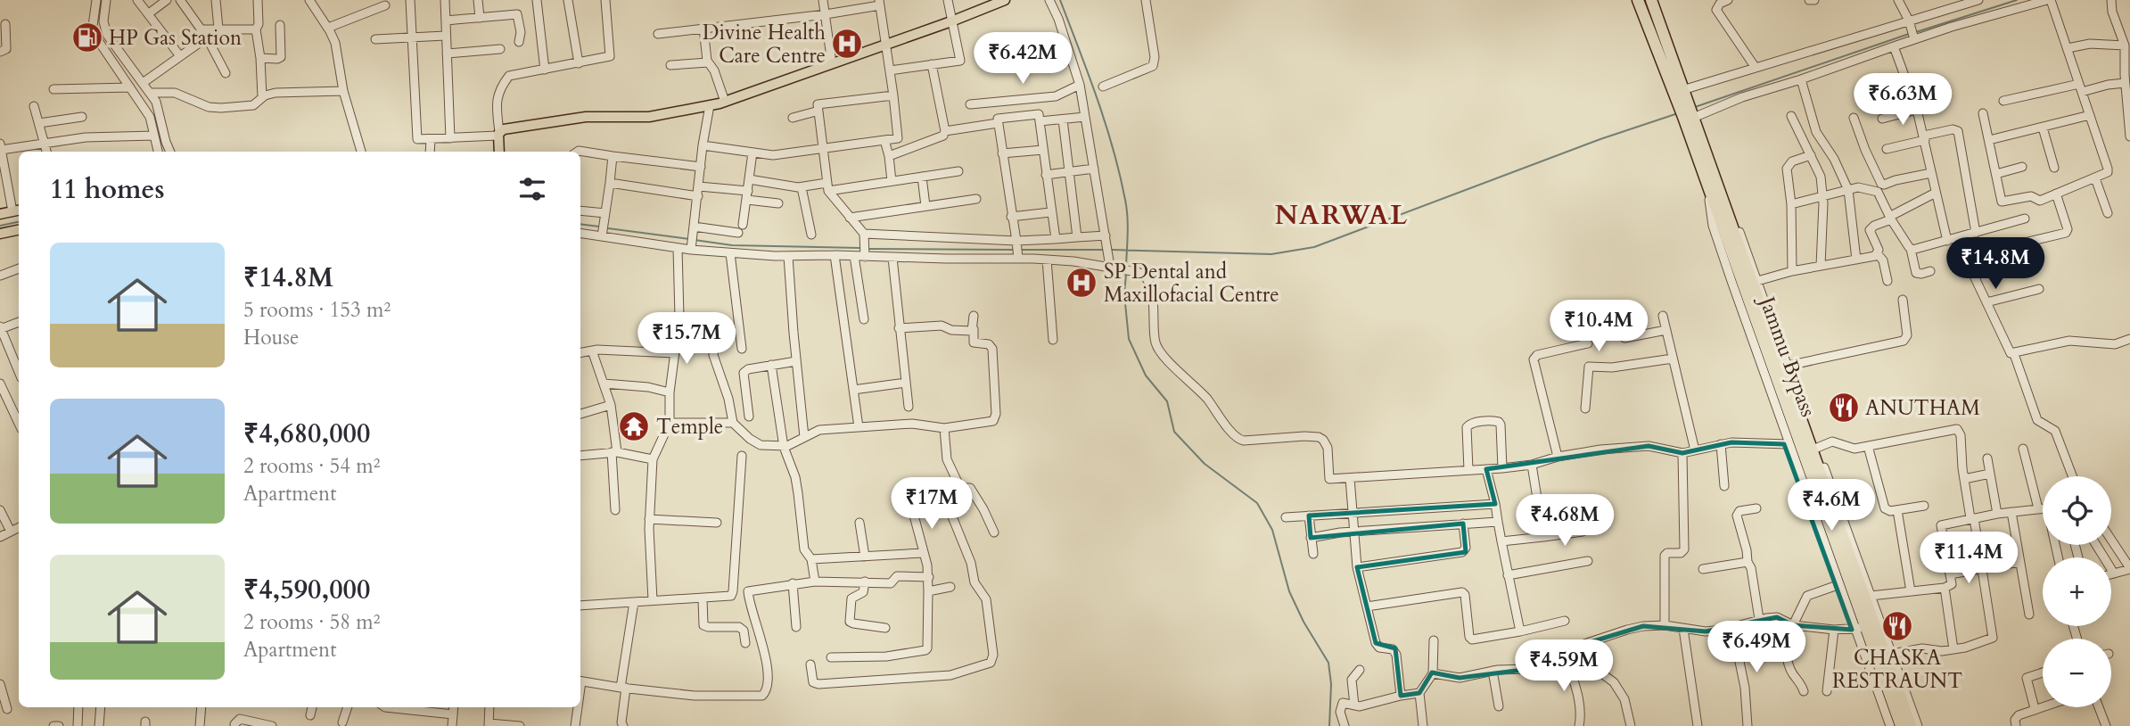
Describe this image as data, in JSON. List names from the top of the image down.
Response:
{
  "streets": {
    "highway": ["Jammu Bypass"]
  },
  "districts": ["NARWAL"],
  "places": {
    "fuel station": ["HP Gas Station"],
    "hospital": ["Divine Health Care Centre", "SP Dental and Maxillofacial Centre"],
    "restaurant": ["ANUTHAM", "CHASKA RESTRAUNT"],
    "temple": ["Temple"]
  },
  "page": {
    "price": [
      "₹6.42M",
      "₹6.63M",
      "₹14.8M",
      "₹10.4M",
      "₹15.7M",
      "₹17M",
      "₹4.6M",
      "₹4.68M",
      "₹11.4M",
      "₹6.49M",
      "₹4.59M"
    ],
    "heading": "11 homes",
    "list": [
      {
        "name": "₹14.8M",
        "note": "5 rooms · 153 m² · House"
      },
      {
        "name": "₹4,680,000",
        "note": "2 rooms · 54 m² · Apartment"
      },
      {
        "name": "₹4,590,000",
        "note": "2 rooms · 58 m² · Apartment"
      }
    ],
    "map_buttons": ["+", "−"]
  }
}
